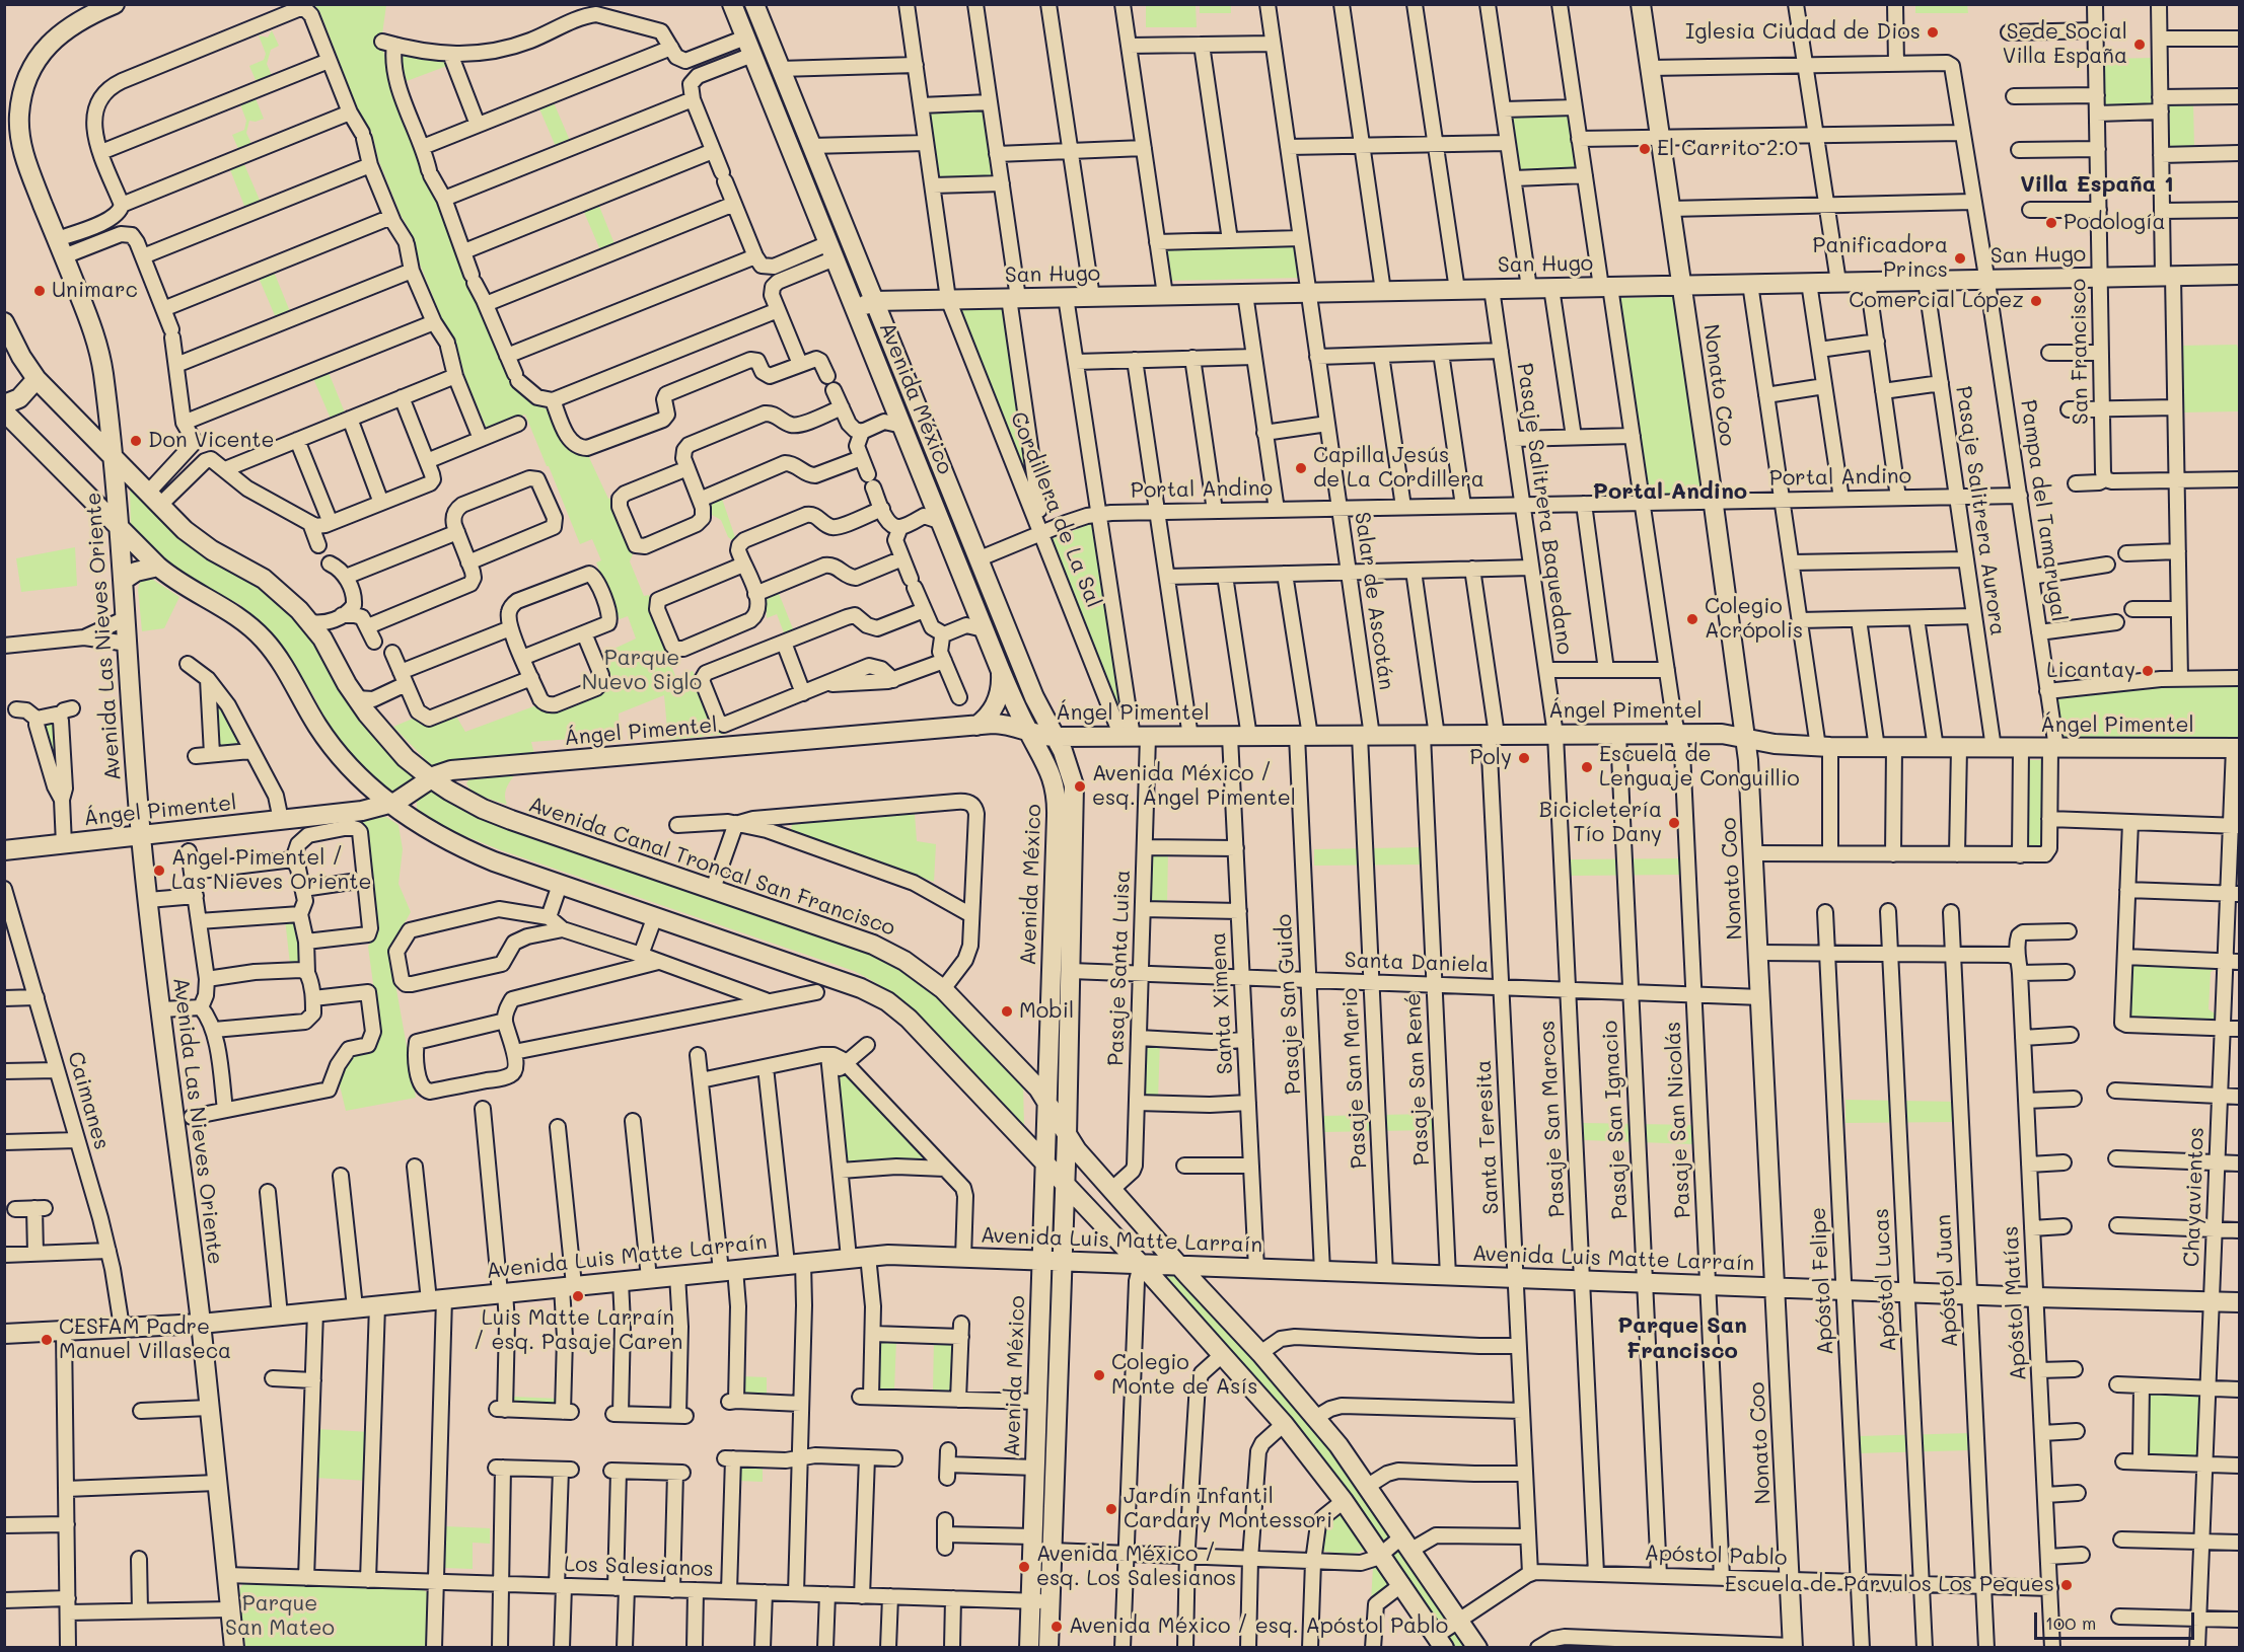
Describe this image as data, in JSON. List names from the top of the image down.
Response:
{
  "streets": {
    "street": [
      "San Hugo",
      "San Francisco",
      "Nonato Coo",
      "Avenida México",
      "Portal Andino",
      "Pasaje Salitrera Baquedano",
      "Cordillera de La Sal",
      "Pasaje Salitrera Aurora",
      "Pampa del Tamarugal",
      "Salar de Ascotán",
      "Avenida Las Nieves Oriente",
      "Ángel Pimentel",
      "Avenida Canal Troncal San Francisco",
      "Santa Daniela",
      "Pasaje Santa Luisa",
      "Santa Ximena",
      "Pasaje San Guido",
      "Pasaje San Mario",
      "Pasaje San René",
      "Caimanes",
      "Pasaje San Marcos",
      "Pasaje San Ignacio",
      "Pasaje San Nicolás",
      "Santa Teresita",
      "Chayavientos",
      "Avenida Luis Matte Larraín",
      "Apóstol Lucas",
      "Apóstol Felipe",
      "Apóstol Juan",
      "Apóstol Matías",
      "Apóstol Pablo",
      "Los Salesianos"
    ]
  },
  "crossings": [
    ["San Hugo", "San Francisco"],
    ["San Hugo", "Nonato Coo"],
    ["San Hugo", "Avenida México"],
    ["San Hugo", "Pasaje Salitrera Baquedano"],
    ["San Hugo", "Cordillera de La Sal"],
    ["San Hugo", "Pasaje Salitrera Aurora"],
    ["San Hugo", "Pampa del Tamarugal"],
    ["San Hugo", "Salar de Ascotán"],
    ["San Hugo", "Pasaje San Nicolás"],
    ["Nonato Coo", "Portal Andino"],
    ["Nonato Coo", "Ángel Pimentel"],
    ["Nonato Coo", "Santa Daniela"],
    ["Nonato Coo", "Avenida Luis Matte Larraín"],
    ["Nonato Coo", "Apóstol Pablo"],
    ["Avenida México", "Portal Andino"],
    ["Avenida México", "Ángel Pimentel"],
    ["Avenida México", "Avenida Canal Troncal San Francisco"],
    ["Avenida México", "Santa Daniela"],
    ["Avenida México", "Avenida Luis Matte Larraín"],
    ["Avenida México", "Los Salesianos"],
    ["Portal Andino", "Pasaje Salitrera Baquedano"],
    ["Portal Andino", "Cordillera de La Sal"],
    ["Portal Andino", "Pasaje Salitrera Aurora"],
    ["Portal Andino", "Pampa del Tamarugal"],
    ["Portal Andino", "Salar de Ascotán"],
    ["Portal Andino", "Pasaje San Nicolás"],
    ["Pasaje Salitrera Baquedano", "Ángel Pimentel"],
    ["Pasaje Salitrera Baquedano", "Pasaje San Marcos"],
    ["Cordillera de La Sal", "Ángel Pimentel"],
    ["Cordillera de La Sal", "Pasaje Santa Luisa"],
    ["Pasaje Salitrera Aurora", "Ángel Pimentel"],
    ["Pampa del Tamarugal", "Ángel Pimentel"],
    ["Salar de Ascotán", "Ángel Pimentel"],
    ["Salar de Ascotán", "Pasaje San Mario"],
    ["Avenida Las Nieves Oriente", "Ángel Pimentel"],
    ["Avenida Las Nieves Oriente", "Avenida Canal Troncal San Francisco"],
    ["Avenida Las Nieves Oriente", "Avenida Luis Matte Larraín"],
    ["Avenida Las Nieves Oriente", "Los Salesianos"],
    ["Ángel Pimentel", "Avenida Canal Troncal San Francisco"],
    ["Ángel Pimentel", "Pasaje Santa Luisa"],
    ["Ángel Pimentel", "Santa Ximena"],
    ["Ángel Pimentel", "Pasaje San Guido"],
    ["Ángel Pimentel", "Pasaje San Mario"],
    ["Ángel Pimentel", "Pasaje San René"],
    ["Ángel Pimentel", "Pasaje San Marcos"],
    ["Ángel Pimentel", "Pasaje San Ignacio"],
    ["Ángel Pimentel", "Pasaje San Nicolás"],
    ["Ángel Pimentel", "Santa Teresita"],
    ["Ángel Pimentel", "Chayavientos"],
    ["Avenida Canal Troncal San Francisco", "Pasaje Santa Luisa"],
    ["Avenida Canal Troncal San Francisco", "Avenida Luis Matte Larraín"],
    ["Santa Daniela", "Pasaje Santa Luisa"],
    ["Santa Daniela", "Santa Ximena"],
    ["Santa Daniela", "Pasaje San Guido"],
    ["Santa Daniela", "Pasaje San Mario"],
    ["Santa Daniela", "Pasaje San René"],
    ["Santa Daniela", "Pasaje San Marcos"],
    ["Santa Daniela", "Pasaje San Ignacio"],
    ["Santa Daniela", "Pasaje San Nicolás"],
    ["Santa Daniela", "Santa Teresita"],
    ["Santa Ximena", "Avenida Luis Matte Larraín"],
    ["Pasaje San Guido", "Avenida Luis Matte Larraín"],
    ["Pasaje San Mario", "Avenida Luis Matte Larraín"],
    ["Pasaje San René", "Avenida Luis Matte Larraín"],
    ["Caimanes", "Avenida Luis Matte Larraín"],
    ["Pasaje San Marcos", "Avenida Luis Matte Larraín"],
    ["Pasaje San Marcos", "Apóstol Pablo"],
    ["Pasaje San Ignacio", "Avenida Luis Matte Larraín"],
    ["Pasaje San Ignacio", "Apóstol Pablo"],
    ["Pasaje San Nicolás", "Avenida Luis Matte Larraín"],
    ["Pasaje San Nicolás", "Apóstol Pablo"],
    ["Santa Teresita", "Avenida Luis Matte Larraín"],
    ["Santa Teresita", "Apóstol Pablo"],
    ["Chayavientos", "Avenida Luis Matte Larraín"],
    ["Avenida Luis Matte Larraín", "Apóstol Lucas"],
    ["Avenida Luis Matte Larraín", "Apóstol Felipe"],
    ["Avenida Luis Matte Larraín", "Apóstol Juan"],
    ["Avenida Luis Matte Larraín", "Apóstol Matías"],
    ["Apóstol Lucas", "Apóstol Pablo"],
    ["Apóstol Felipe", "Apóstol Pablo"],
    ["Apóstol Juan", "Apóstol Pablo"],
    ["Apóstol Matías", "Apóstol Pablo"]
  ],
  "districts": ["Villa España 1", "Portal Andino", "Parque San Francisco"],
  "parks": ["Parque Nuevo Siglo", "Parque San Mateo"],
  "places": [
    "Iglesia Ciudad de Dios",
    "Sede Social Villa España",
    "El Carrito 2.0",
    "Podología",
    "Panificadora Princs",
    "Unimarc",
    "Comercial López",
    "Don Vicente",
    "Capilla Jesús de La Cordillera",
    "Colegio Acrópolis",
    "Licantay",
    "Poly",
    "Escuela de Lenguaje Conguillio",
    "Avenida México / esq. Ángel Pimentel",
    "Bicicletería Tío Dany",
    "Angel Pimentel / Las Nieves Oriente",
    "Mobil",
    "Luis Matte Larraín / esq. Pasaje Caren",
    "CESFAM Padre Manuel Villaseca",
    "Colegio Monte de Asís",
    "Jardín Infantil Cardary Montessori",
    "Avenida México / esq. Los Salesianos",
    "Escuela de Párvulos Los Peques",
    "Avenida México / esq. Apóstol Pablo"
  ],
  "scale_bar": "100 m"
}
